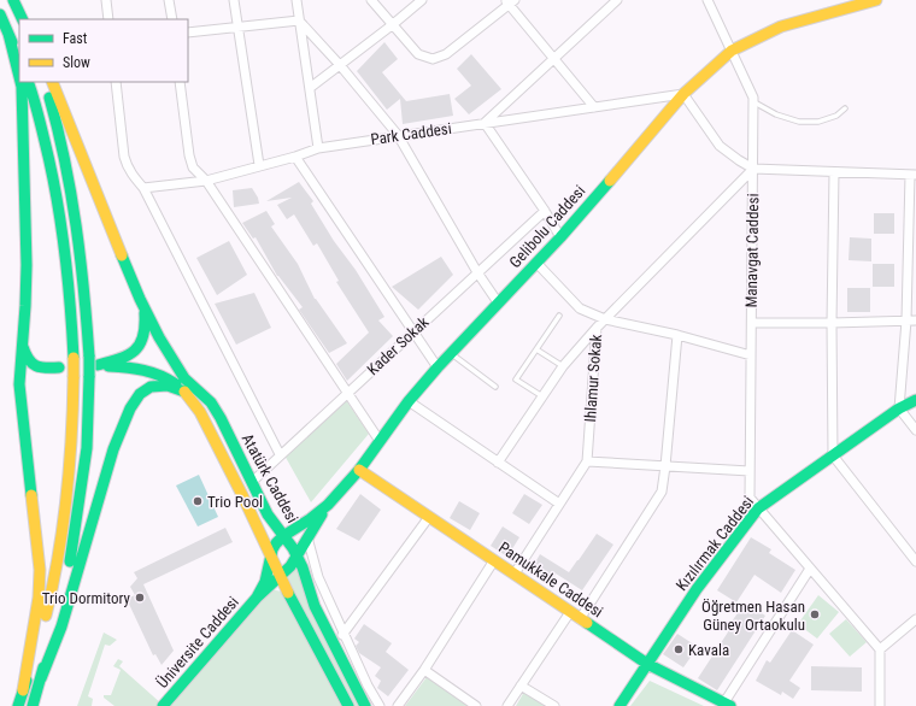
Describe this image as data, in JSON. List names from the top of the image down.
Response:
{
  "streets": {
    "main road": [
      "Gelibolu Caddesi",
      "Atatürk Caddesi",
      "Kızılırmak Caddesi",
      "Pamukkale Caddesi",
      "Üniversite Caddesi"
    ],
    "street": [
      "Park Caddesi",
      "Manavgat Caddesi",
      "Kader Sokak",
      "Ihlamur Sokak"
    ]
  },
  "crossings": [
    ["Park Caddesi", "Gelibolu Caddesi"],
    ["Gelibolu Caddesi", "Manavgat Caddesi"],
    ["Gelibolu Caddesi", "Atatürk Caddesi"],
    ["Gelibolu Caddesi", "Pamukkale Caddesi"],
    ["Manavgat Caddesi", "Ihlamur Sokak"],
    ["Manavgat Caddesi", "Kızılırmak Caddesi"],
    ["Kader Sokak", "Atatürk Caddesi"],
    ["Ihlamur Sokak", "Pamukkale Caddesi"],
    ["Kızılırmak Caddesi", "Pamukkale Caddesi"]
  ],
  "places": [
    "Trio Pool",
    "Trio Dormitory",
    "Öğretmen Hasan Güney Ortaokulu",
    "Kavala"
  ],
  "legend": ["Fast", "Slow"]
}
